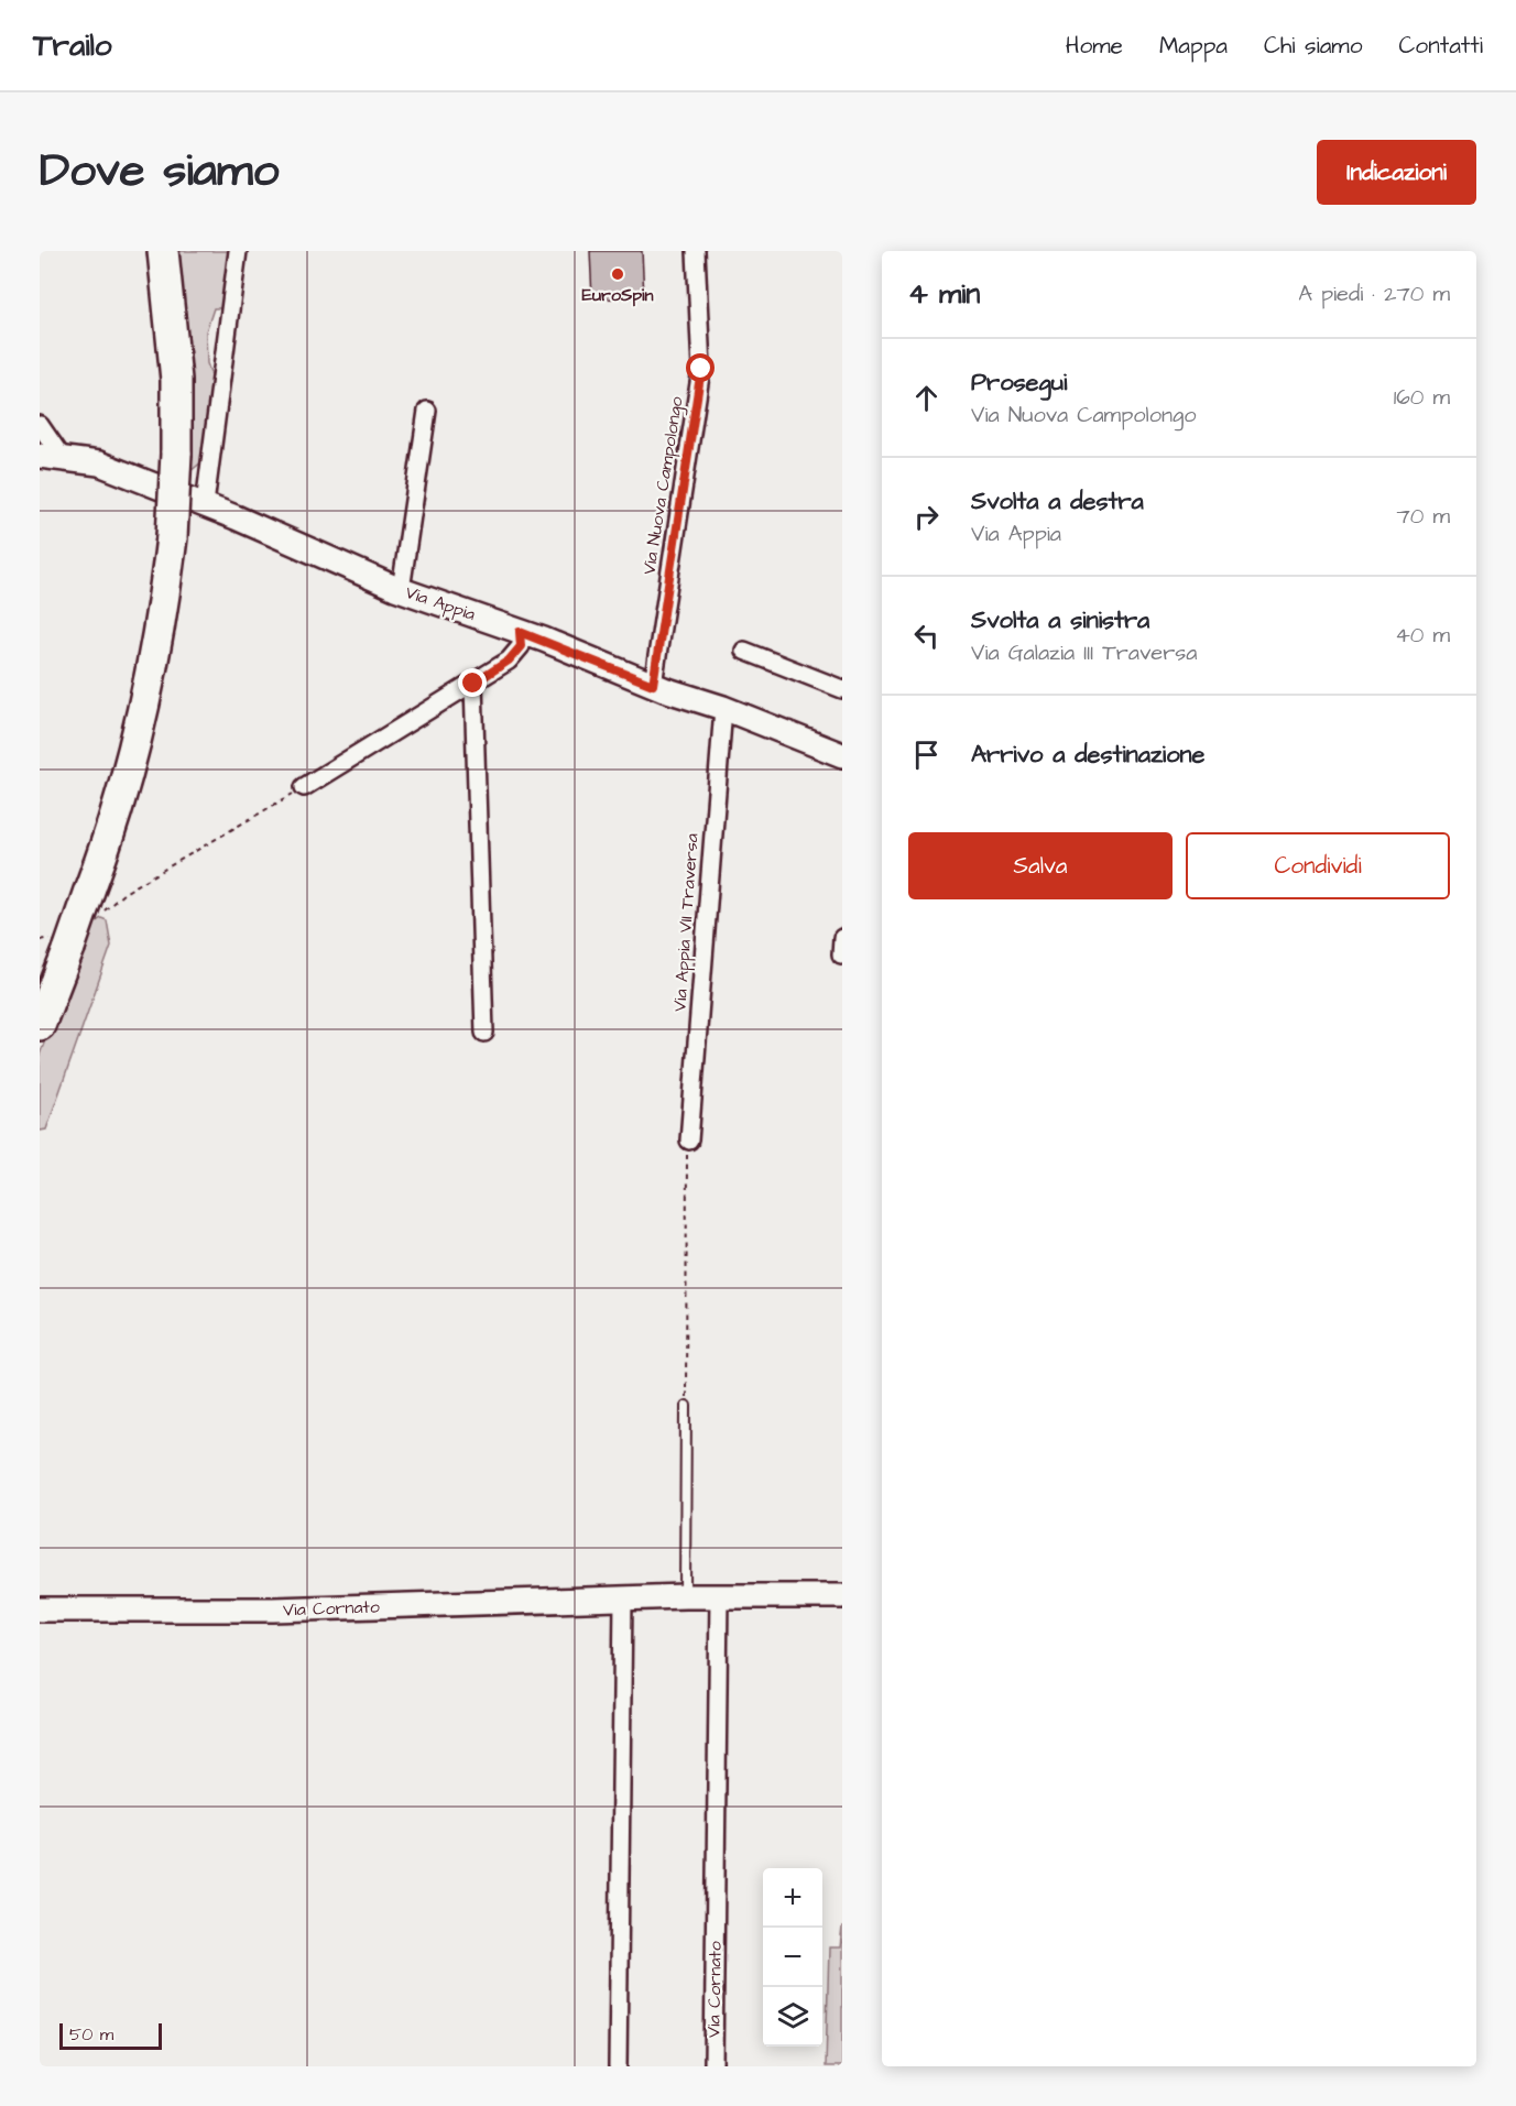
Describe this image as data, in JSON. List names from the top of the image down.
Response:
{
  "streets": {
    "street": [
      "Via Nuova Campolongo",
      "Via Appia",
      "Via Appia VII Traversa",
      "Via Cornato"
    ]
  },
  "crossings": [
    ["Via Nuova Campolongo", "Via Appia"],
    ["Via Appia", "Via Appia VII Traversa"]
  ],
  "places": ["EuroSpin"],
  "scale_bar": "50 m",
  "page": {
    "header": "Trailo",
    "nav": [
      "Home",
      "Mappa",
      "Chi siamo",
      "Contatti"
    ],
    "title": "Dove siamo",
    "buttons": [
      "Indicazioni",
      ["Salva", "Condividi"]
    ],
    "heading": ["4 min", "A piedi · 270 m"],
    "list": [
      ["Prosegui", "Via Nuova Campolongo", "160 m"],
      ["Svolta a destra", "Via Appia", "70 m"],
      ["Svolta a sinistra", "Via Galazia III Traversa", "40 m"],
      "Arrivo a destinazione"
    ],
    "map_buttons": ["+", "−"],
    "scale": "50 m"
  }
}
